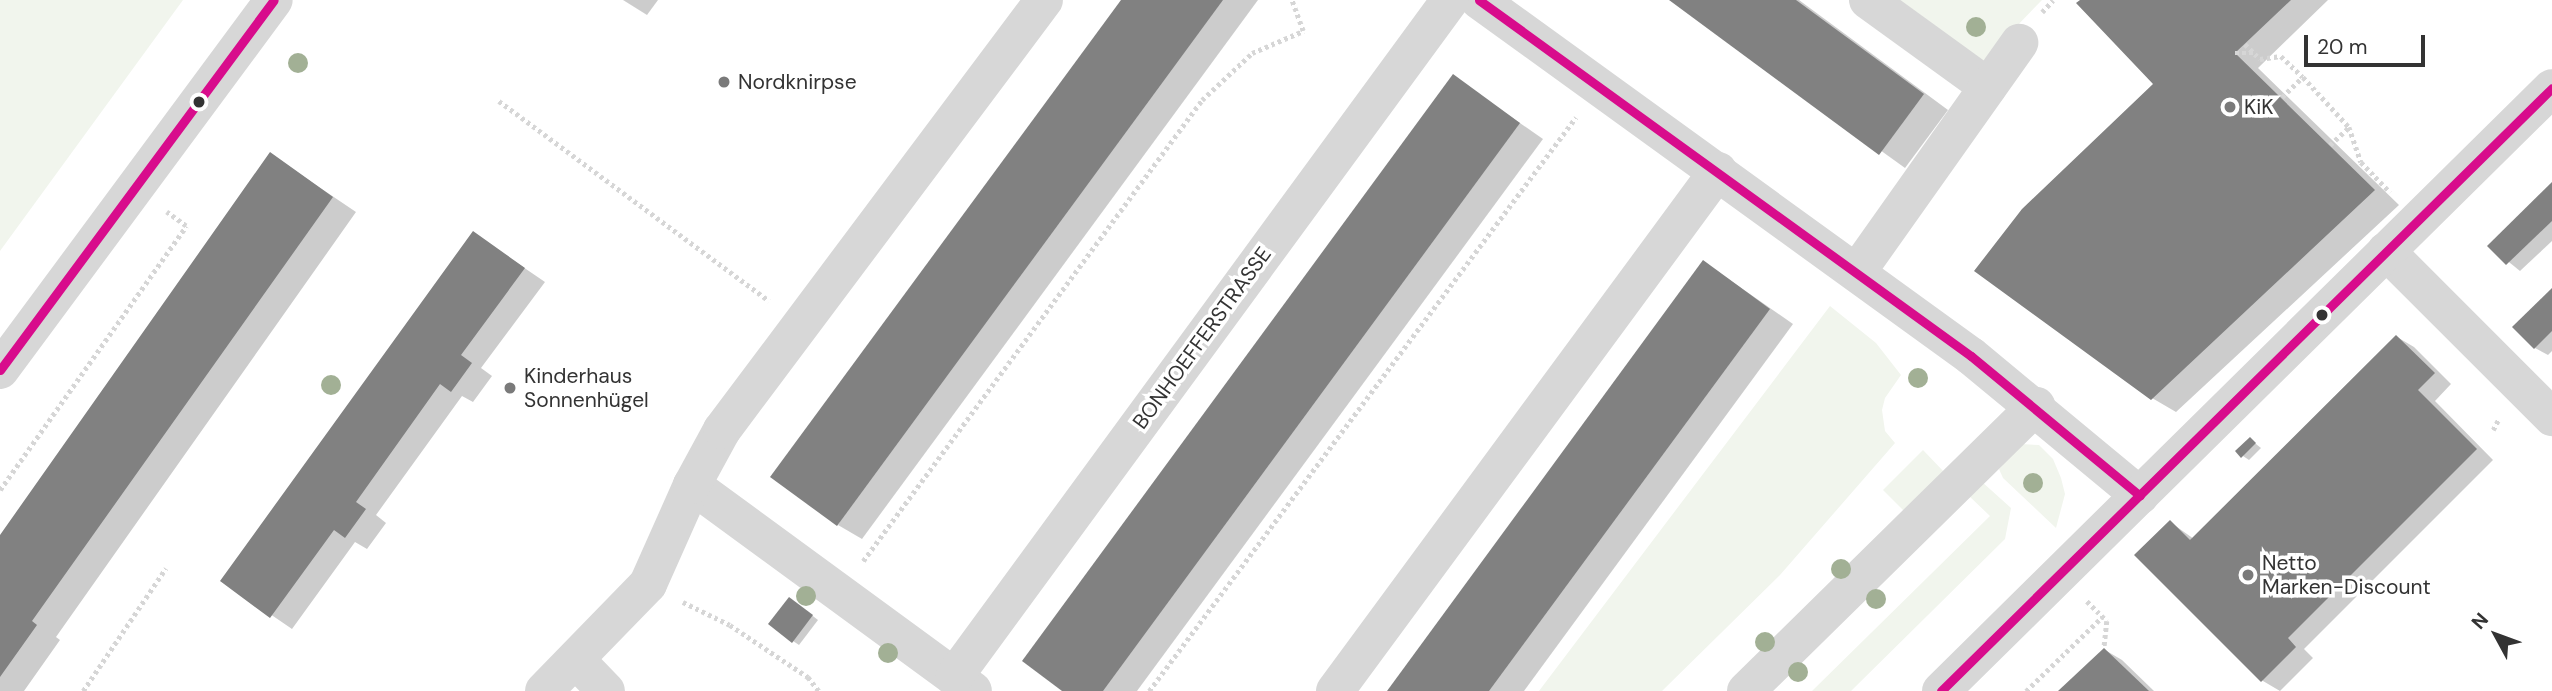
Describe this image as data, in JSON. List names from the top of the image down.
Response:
{
  "streets": {
    "street": ["BONHOEFFERSTRASSE"]
  },
  "places": [
    "Nordknirpse",
    "KiK",
    "Kinderhaus Sonnenhügel",
    "Netto Marken-Discount"
  ],
  "scale_bar": "20 m",
  "north": "top left"
}
